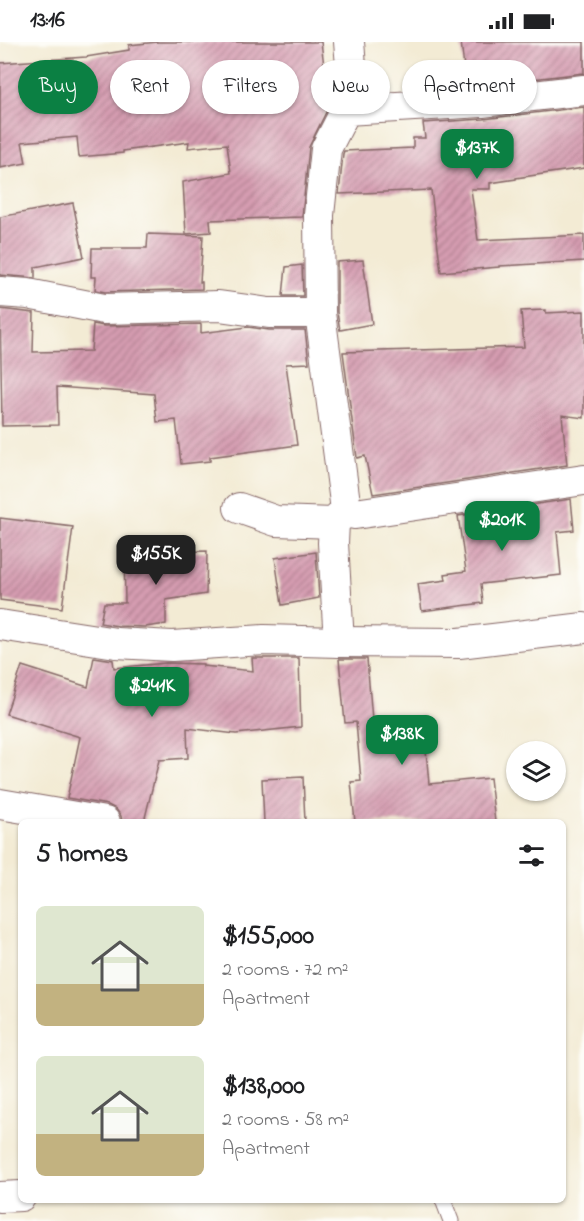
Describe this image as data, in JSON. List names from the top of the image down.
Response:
{
  "page": {
    "status": "13:16",
    "chip": [
      "Buy",
      "Rent",
      "Filters",
      "New",
      "Apartment"
    ],
    "price": [
      "$137K",
      "$201K",
      "$155K",
      "$241K",
      "$138K"
    ],
    "heading": "5 homes",
    "list": [
      {
        "name": "$155,000",
        "note": "2 rooms · 72 m² · Apartment"
      },
      {
        "name": "$138,000",
        "note": "2 rooms · 58 m² · Apartment"
      }
    ]
  }
}
